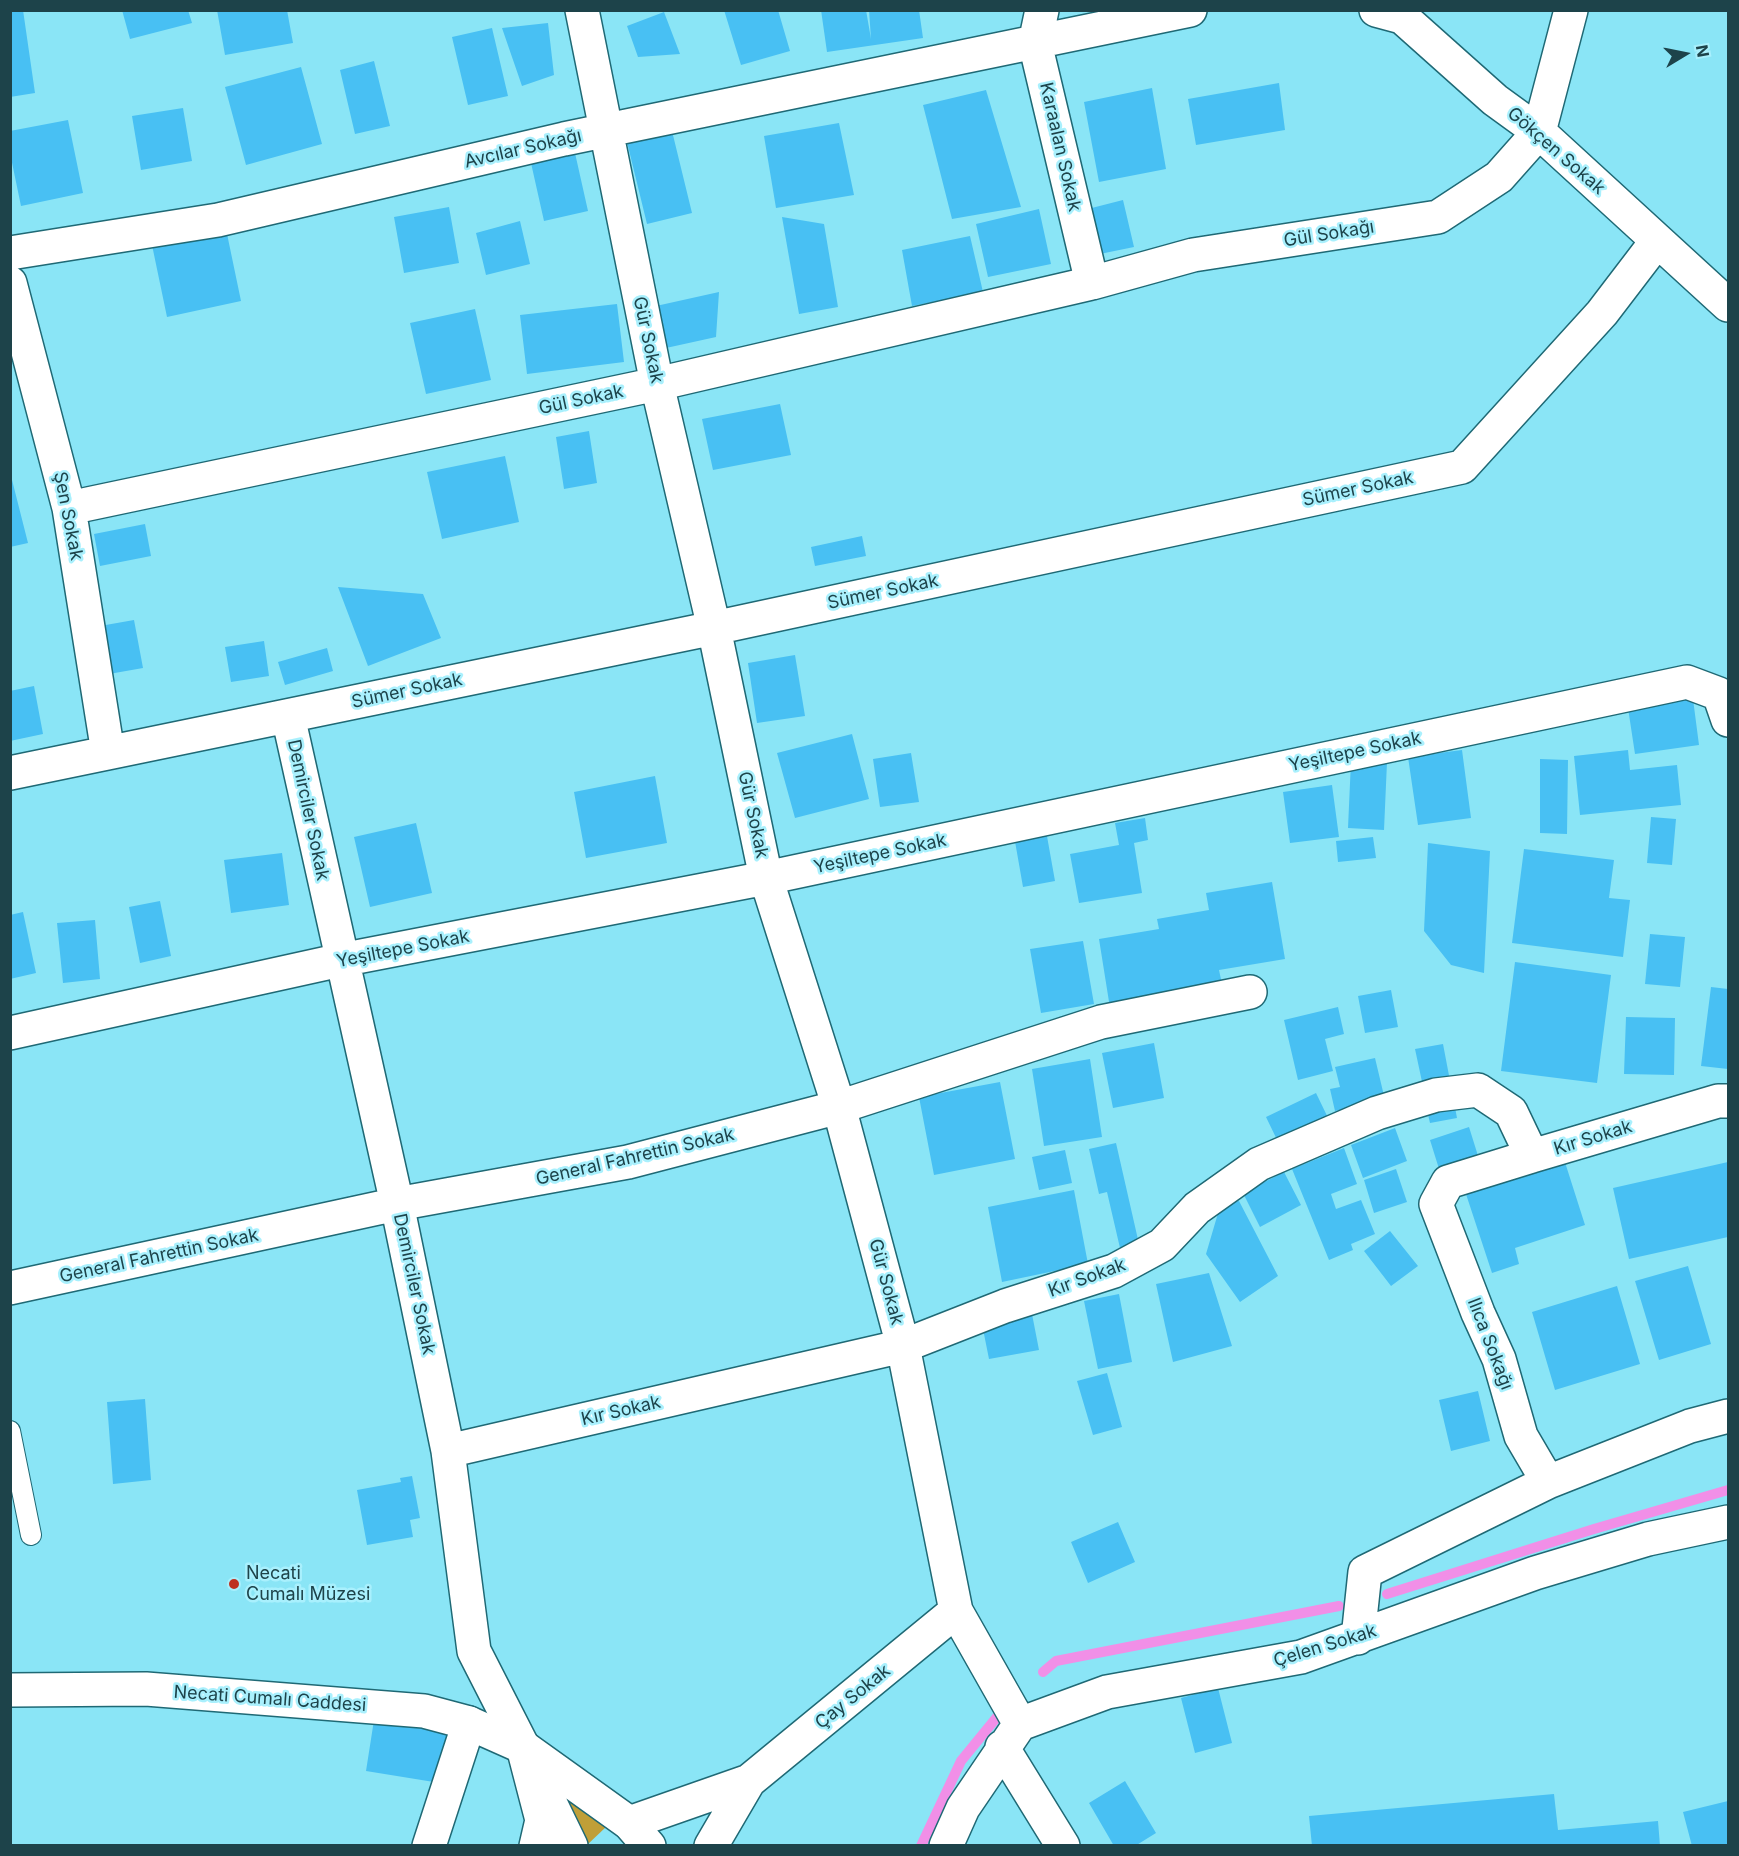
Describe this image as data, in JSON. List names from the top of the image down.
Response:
{
  "streets": {
    "street": [
      "Karaalan Sokak",
      "Avcılar Sokağı",
      "Gökçen Sokak",
      "Gül Sokağı",
      "Gür Sokak",
      "Gül Sokak",
      "Sümer Sokak",
      "Şen Sokak",
      "Yeşiltepe Sokak",
      "Demirciler Sokak",
      "Kır Sokak",
      "General Fahrettin Sokak",
      "Ilıca Sokağı",
      "Çelen Sokak",
      "Çay Sokak",
      "Necati Cumalı Caddesi"
    ]
  },
  "crossings": [
    ["Karaalan Sokak", "Avcılar Sokağı"],
    ["Karaalan Sokak", "Gül Sokağı"],
    ["Karaalan Sokak", "Gül Sokak"],
    ["Avcılar Sokağı", "Gür Sokak"],
    ["Gökçen Sokak", "Gül Sokağı"],
    ["Gökçen Sokak", "Sümer Sokak"],
    ["Gül Sokağı", "Gül Sokak"],
    ["Gür Sokak", "Gül Sokak"],
    ["Gür Sokak", "Sümer Sokak"],
    ["Gür Sokak", "Yeşiltepe Sokak"],
    ["Gür Sokak", "Kır Sokak"],
    ["Gür Sokak", "General Fahrettin Sokak"],
    ["Gür Sokak", "Çelen Sokak"],
    ["Gür Sokak", "Çay Sokak"],
    ["Gül Sokak", "Şen Sokak"],
    ["Sümer Sokak", "Şen Sokak"],
    ["Sümer Sokak", "Demirciler Sokak"],
    ["Yeşiltepe Sokak", "Demirciler Sokak"],
    ["Demirciler Sokak", "Kır Sokak"],
    ["Demirciler Sokak", "General Fahrettin Sokak"],
    ["Demirciler Sokak", "Necati Cumalı Caddesi"],
    ["Kır Sokak", "Ilıca Sokağı"],
    ["Çay Sokak", "Necati Cumalı Caddesi"]
  ],
  "places": ["Necati Cumalı Müzesi"],
  "north": "right"
}
